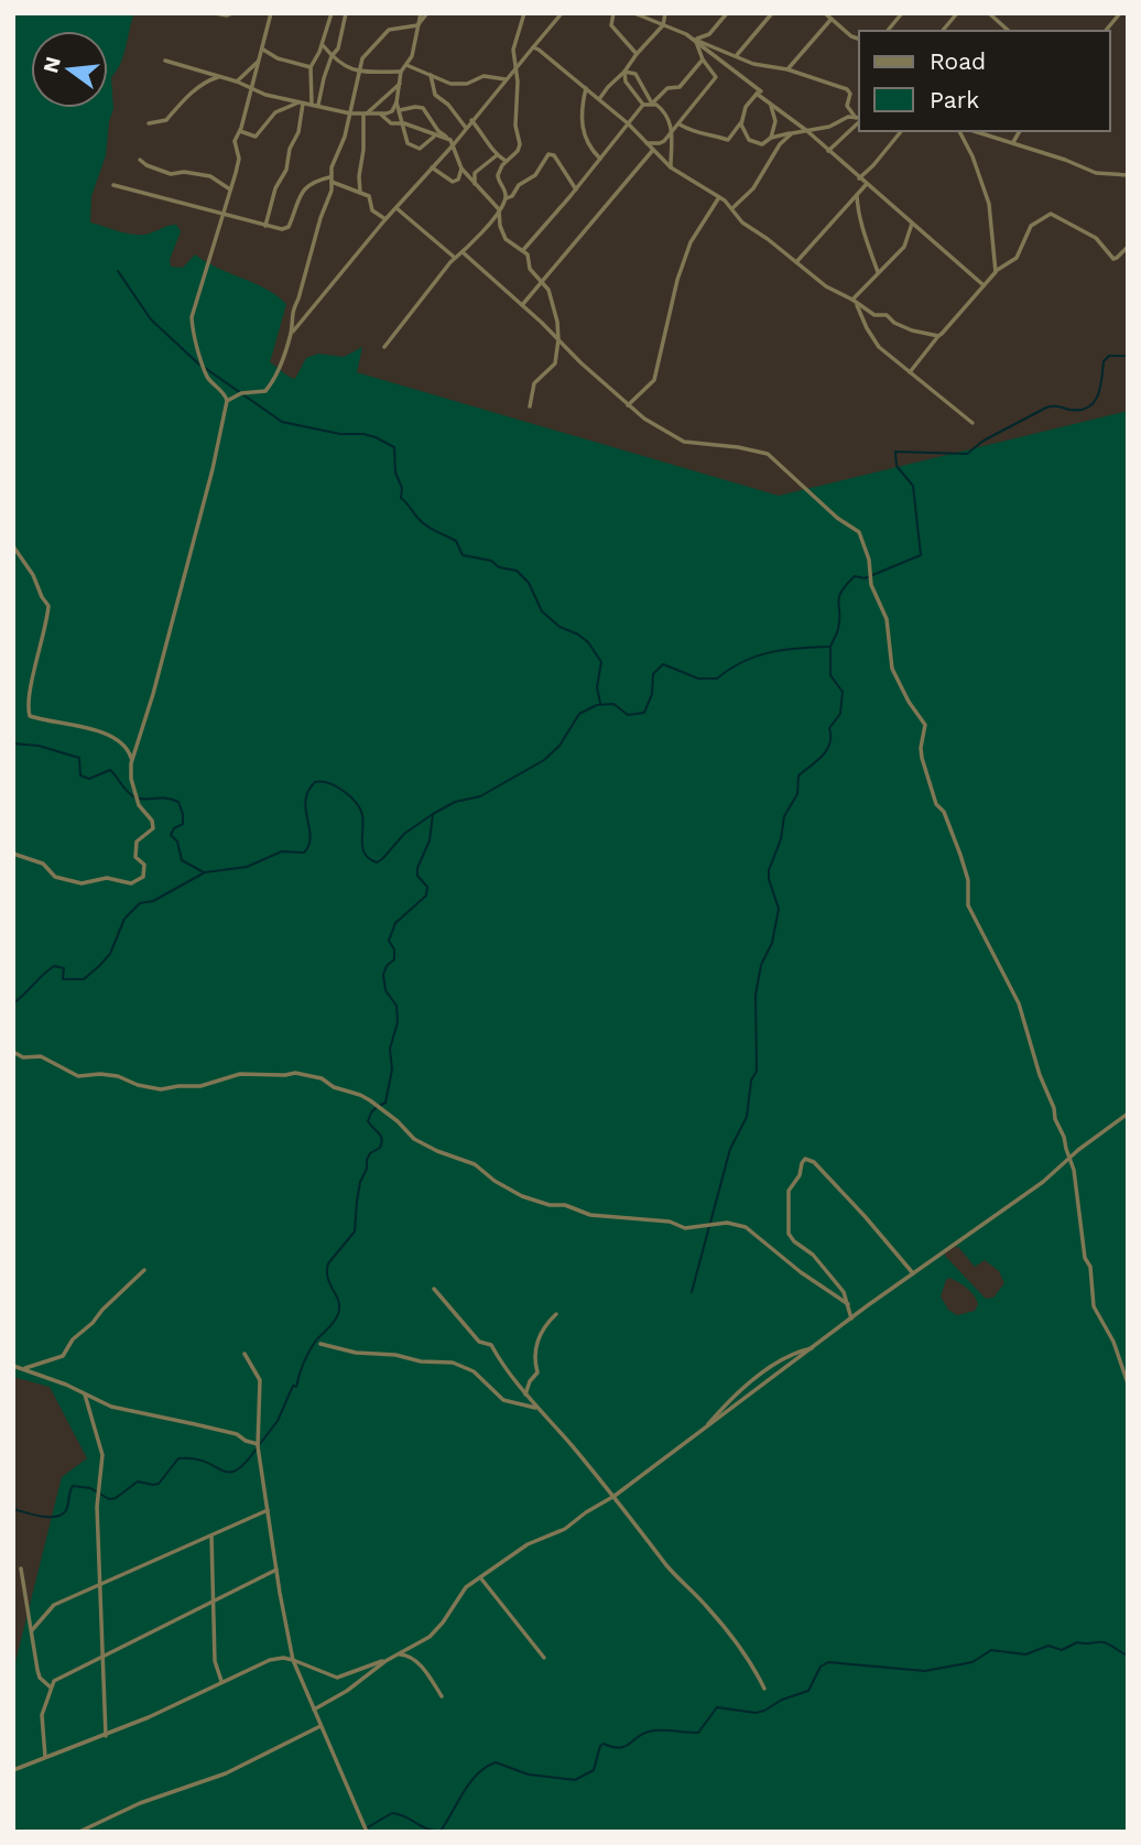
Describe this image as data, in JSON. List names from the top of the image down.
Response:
{
  "legend": ["Road", "Park"],
  "north": "left"
}
